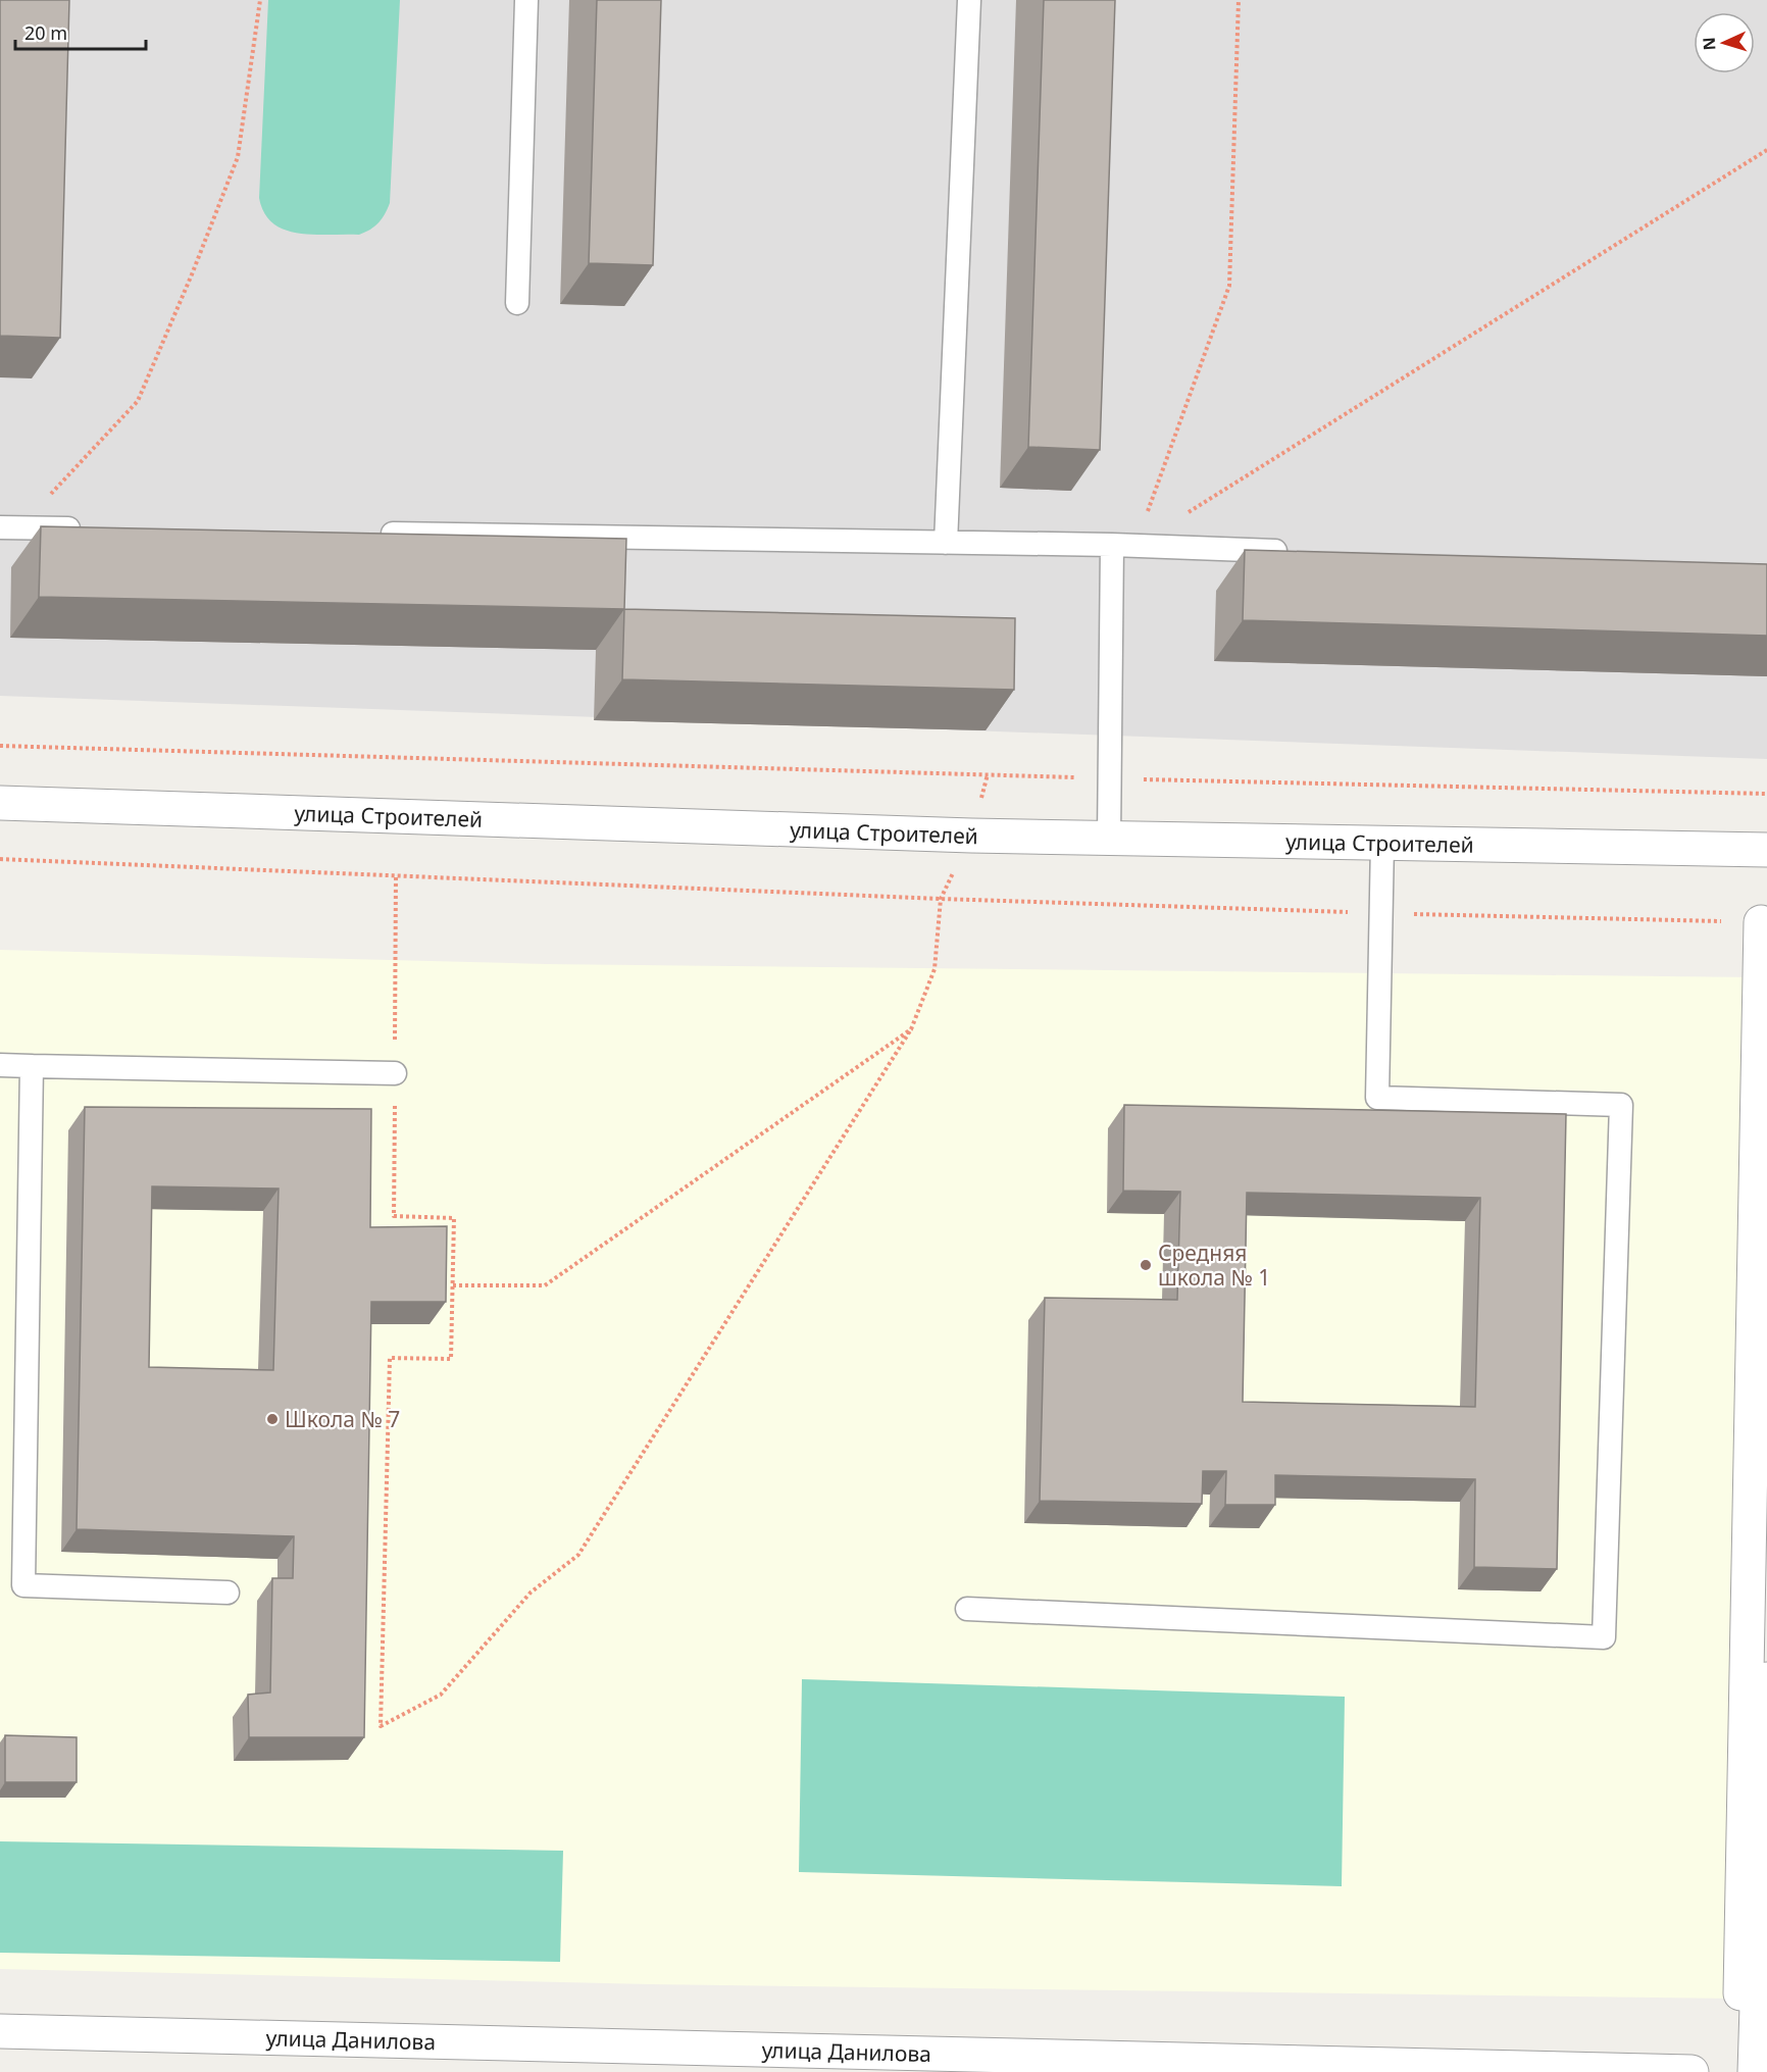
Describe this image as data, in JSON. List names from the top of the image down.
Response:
{
  "streets": {
    "street": ["улица Строителей", "улица Данилова"]
  },
  "places": ["Средняя школа № 1", "Школа № 7"],
  "scale_bar": "20 m",
  "north": "left"
}
